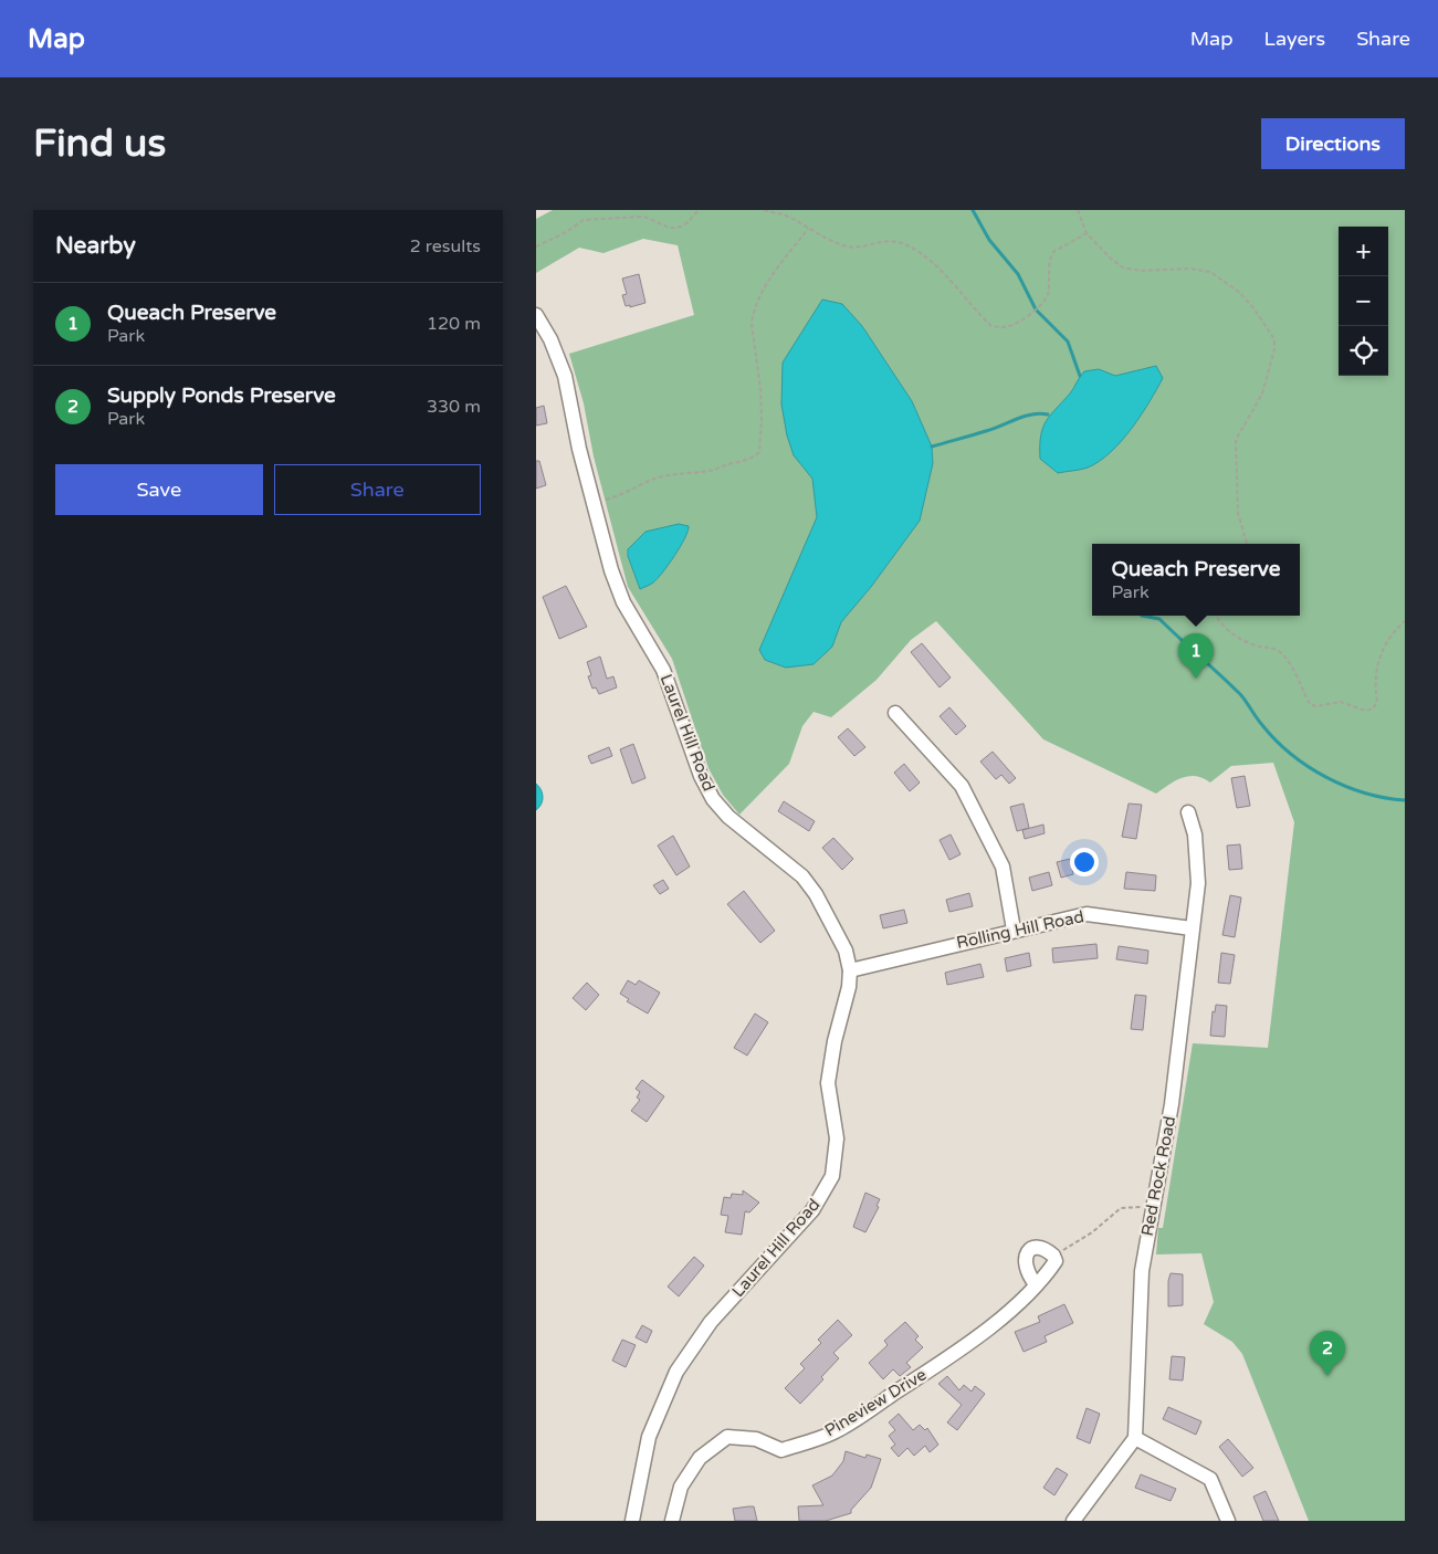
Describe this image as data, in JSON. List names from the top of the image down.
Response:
{
  "streets": {
    "street": [
      "Laurel Hill Road",
      "Rolling Hill Road",
      "Red Rock Road",
      "Pineview Drive"
    ]
  },
  "crossings": [
    ["Laurel Hill Road", "Rolling Hill Road"],
    ["Rolling Hill Road", "Red Rock Road"]
  ],
  "page": {
    "header": "Map",
    "nav": ["Map", "Layers", "Share"],
    "buttons": [
      "Directions",
      ["Save", "Share"]
    ],
    "title": "Find us",
    "heading": ["Nearby", "2 results"],
    "map_buttons": ["+", "−"],
    "list": [
      {
        "mark": "1",
        "name": "Queach Preserve",
        "note": "Park",
        "value": "120 m"
      },
      {
        "mark": "2",
        "name": "Supply Ponds Preserve",
        "note": "Park",
        "value": "330 m"
      }
    ],
    "popup": ["Queach Preserve", "Park"],
    "pins": ["1", "2"]
  }
}
